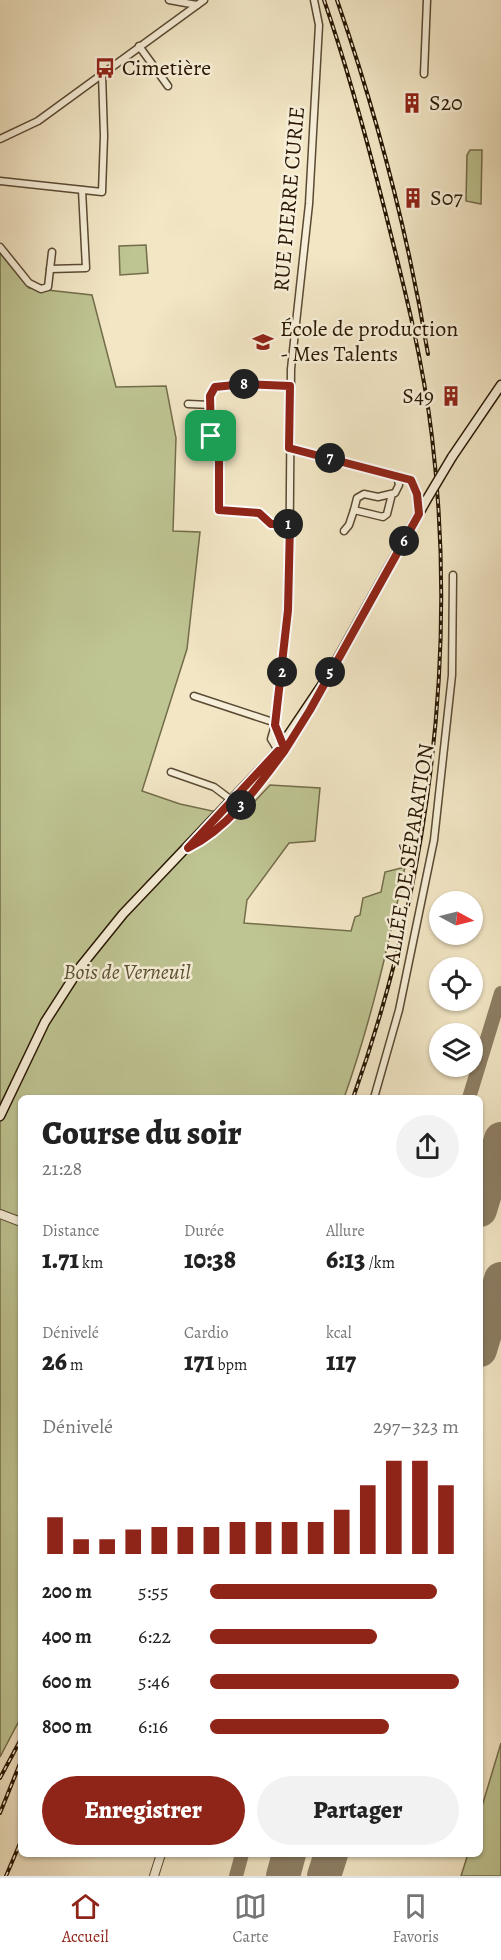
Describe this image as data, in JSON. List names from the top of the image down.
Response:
{
  "streets": {
    "street": ["RUE PIERRE CURIE", "ALLÉE DE SÉPARATION"]
  },
  "parks": ["Bois de Verneuil"],
  "places": {
    "bus stop": ["Cimetière"],
    "building": ["S20", "S07", "S49"],
    "school or university": ["École de production - Mes Talents"]
  },
  "north": "right",
  "page": {
    "pins": [
      "8",
      "7",
      "1",
      "6",
      "2",
      "5",
      "3"
    ],
    "heading": ["Course du soir", "21:28"],
    "stats": [
      ["Distance", "1.71 km"],
      ["Durée", "10:38"],
      ["Allure", "6:13 /km"],
      ["Dénivelé", "26 m"],
      ["Cardio", "171 bpm"],
      ["kcal", "117"]
    ],
    "chart": ["Dénivelé", "297–323 m"],
    "list": [
      {
        "name": "200 m",
        "note": "5:55"
      },
      {
        "name": "400 m",
        "note": "6:22"
      },
      {
        "name": "600 m",
        "note": "5:46"
      },
      {
        "name": "800 m",
        "note": "6:16"
      }
    ],
    "buttons": ["Enregistrer", "Partager"],
    "tabs": ["Accueil", "Carte", "Favoris"]
  }
}
